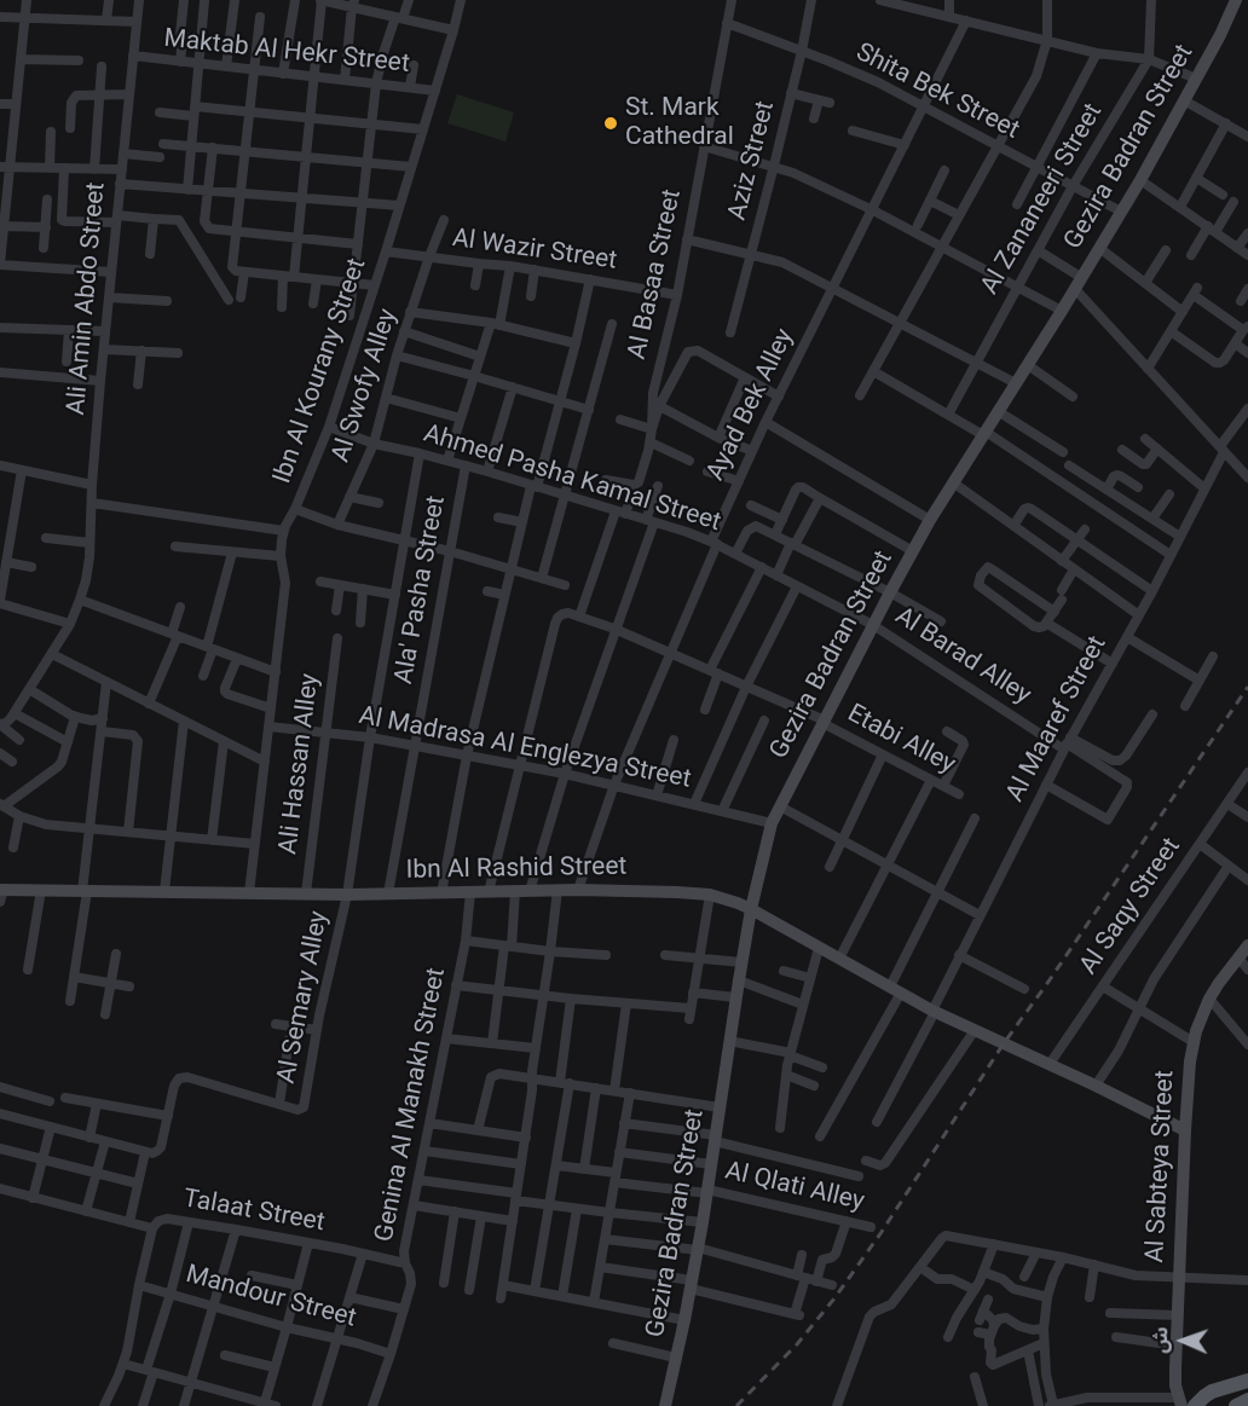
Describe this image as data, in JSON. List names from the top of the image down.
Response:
{
  "streets": {
    "street": [
      "Maktab Al Hekr Street",
      "Shita Bek Street",
      "Gezira Badran Street",
      "Aziz Street",
      "Al Zananeeri Street",
      "Al Wazir Street",
      "Al Basaa Street",
      "Ali Amin Abdo Street",
      "Ibn Al Kourany Street",
      "Al Swofy Alley",
      "Ayad Bek Alley",
      "Ahmed Pasha Kamal Street",
      "Ala' Pasha Street",
      "Al Barad Alley",
      "Al Maaref Street",
      "Etabi Alley",
      "Al Madrasa Al Englezya Street",
      "Ali Hassan Alley",
      "Ibn Al Rashid Street",
      "Al Saqy Street",
      "Al Semary Alley",
      "Genina Al Manakh Street",
      "Al Sabteya Street",
      "Al Qlati Alley",
      "Talaat Street",
      "Mandour Street"
    ]
  },
  "crossings": [
    ["Maktab Al Hekr Street", "Ali Amin Abdo Street"],
    ["Maktab Al Hekr Street", "Ibn Al Kourany Street"],
    ["Shita Bek Street", "Gezira Badran Street"],
    ["Shita Bek Street", "Aziz Street"],
    ["Shita Bek Street", "Al Zananeeri Street"],
    ["Shita Bek Street", "Al Basaa Street"],
    ["Shita Bek Street", "Ayad Bek Alley"],
    ["Gezira Badran Street", "Ahmed Pasha Kamal Street"],
    ["Gezira Badran Street", "Al Barad Alley"],
    ["Gezira Badran Street", "Etabi Alley"],
    ["Gezira Badran Street", "Al Madrasa Al Englezya Street"],
    ["Gezira Badran Street", "Ibn Al Rashid Street"],
    ["Gezira Badran Street", "Al Qlati Alley"],
    ["Al Wazir Street", "Al Basaa Street"],
    ["Al Wazir Street", "Ibn Al Kourany Street"],
    ["Al Wazir Street", "Al Swofy Alley"],
    ["Ibn Al Kourany Street", "Ahmed Pasha Kamal Street"],
    ["Ibn Al Kourany Street", "Al Madrasa Al Englezya Street"],
    ["Ibn Al Kourany Street", "Ibn Al Rashid Street"],
    ["Al Swofy Alley", "Ahmed Pasha Kamal Street"],
    ["Ayad Bek Alley", "Ahmed Pasha Kamal Street"],
    ["Ayad Bek Alley", "Etabi Alley"],
    ["Ayad Bek Alley", "Al Madrasa Al Englezya Street"],
    ["Ayad Bek Alley", "Ibn Al Rashid Street"],
    ["Ahmed Pasha Kamal Street", "Ala' Pasha Street"],
    ["Ahmed Pasha Kamal Street", "Al Barad Alley"],
    ["Ahmed Pasha Kamal Street", "Al Semary Alley"],
    ["Ala' Pasha Street", "Al Madrasa Al Englezya Street"],
    ["Ala' Pasha Street", "Ibn Al Rashid Street"],
    ["Al Barad Alley", "Al Maaref Street"],
    ["Al Maaref Street", "Ibn Al Rashid Street"],
    ["Al Madrasa Al Englezya Street", "Ali Hassan Alley"],
    ["Al Madrasa Al Englezya Street", "Al Semary Alley"],
    ["Ali Hassan Alley", "Ibn Al Rashid Street"],
    ["Ibn Al Rashid Street", "Al Saqy Street"],
    ["Ibn Al Rashid Street", "Al Semary Alley"],
    ["Ibn Al Rashid Street", "Genina Al Manakh Street"],
    ["Ibn Al Rashid Street", "Al Sabteya Street"],
    ["Genina Al Manakh Street", "Talaat Street"],
    ["Genina Al Manakh Street", "Mandour Street"],
    ["Talaat Street", "Mandour Street"]
  ],
  "places": ["St. Mark Cathedral"],
  "north": "left"
}
